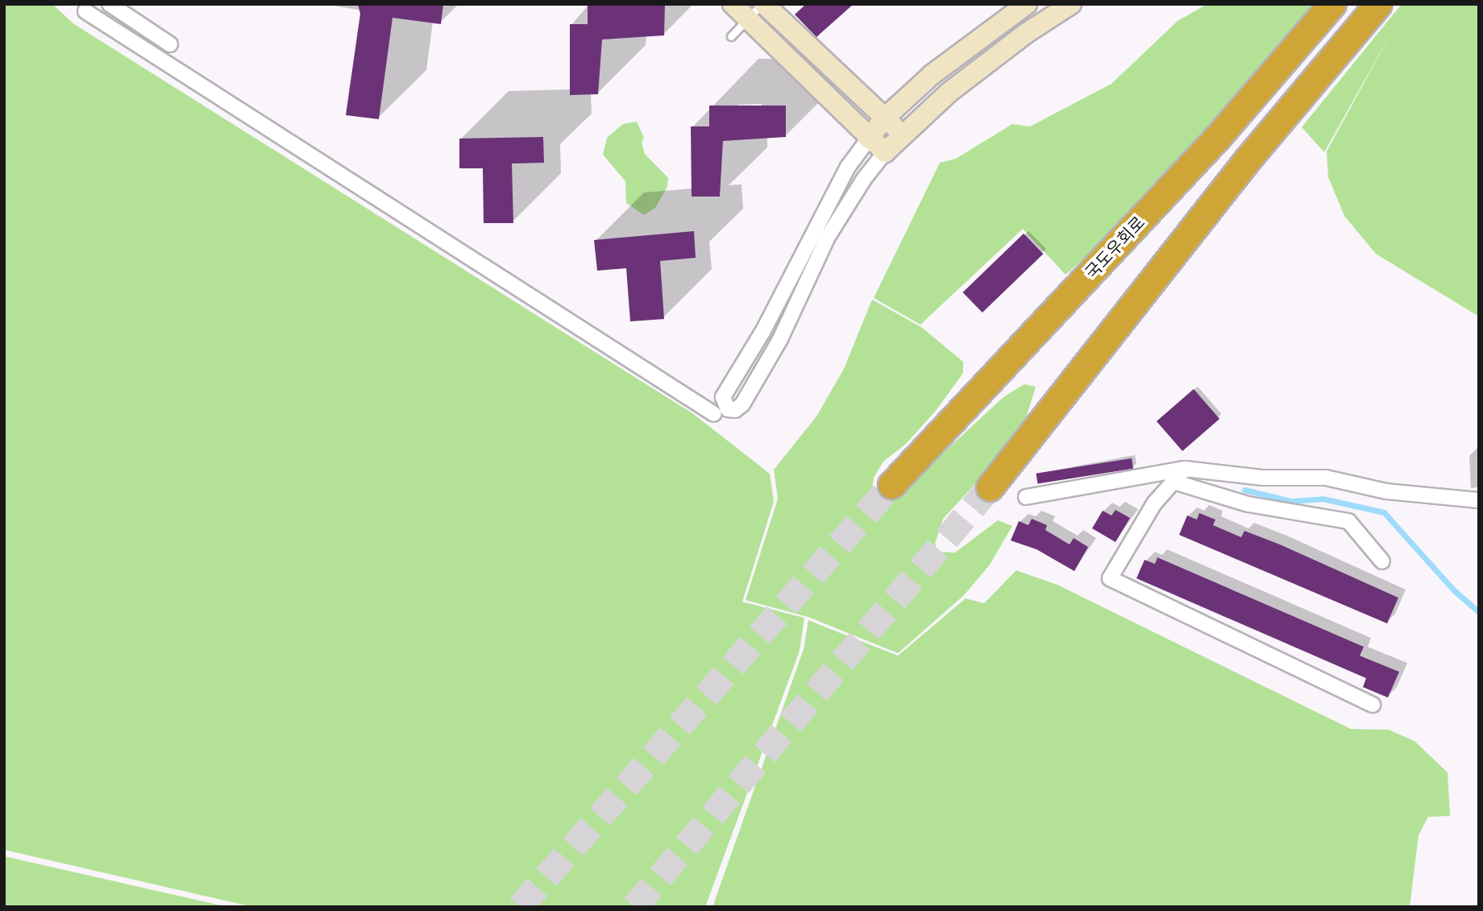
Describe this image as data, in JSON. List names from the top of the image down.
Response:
{
  "streets": {
    "highway": ["국도우회로"]
  }
}
